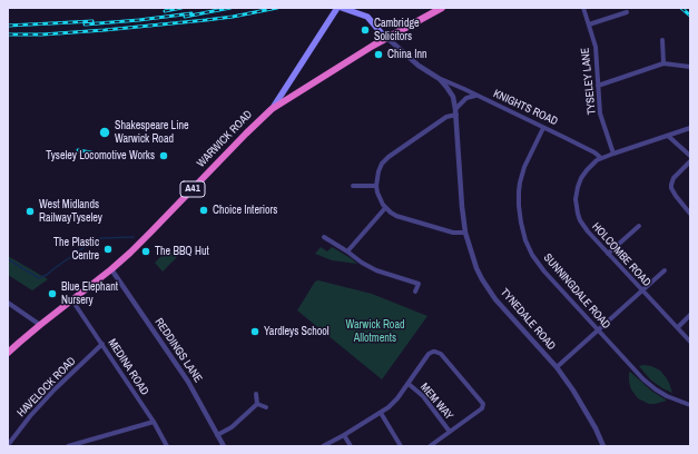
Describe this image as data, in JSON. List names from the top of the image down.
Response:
{
  "streets": {
    "highway": ["WARWICK ROAD", "A41"],
    "street": [
      "TYSELEY LANE",
      "KNIGHTS ROAD",
      "HOLCOMBE ROAD",
      "SUNNINGDALE ROAD",
      "TYNEDALE ROAD",
      "REDDINGS LANE",
      "MEDINA ROAD",
      "HAVELOCK ROAD",
      "MEM WAY"
    ]
  },
  "crossings": [
    ["TYSELEY LANE", "HOLCOMBE ROAD"],
    ["KNIGHTS ROAD", "WARWICK ROAD"],
    ["KNIGHTS ROAD", "HOLCOMBE ROAD"],
    ["KNIGHTS ROAD", "SUNNINGDALE ROAD"],
    ["KNIGHTS ROAD", "TYNEDALE ROAD"],
    ["WARWICK ROAD", "REDDINGS LANE"],
    ["WARWICK ROAD", "MEDINA ROAD"],
    ["MEDINA ROAD", "HAVELOCK ROAD"]
  ],
  "parks": ["Warwick Road Allotments"],
  "places": [
    "Cambridge Solicitors",
    "China Inn",
    "Shakespeare Line Warwick Road",
    "Tyseley Locomotive Works",
    "Choice Interiors",
    "West Midlands RailwayTyseley",
    "The Plastic Centre",
    "The BBQ Hut",
    "Blue Elephant Nursery",
    "Yardleys School"
  ]
}
